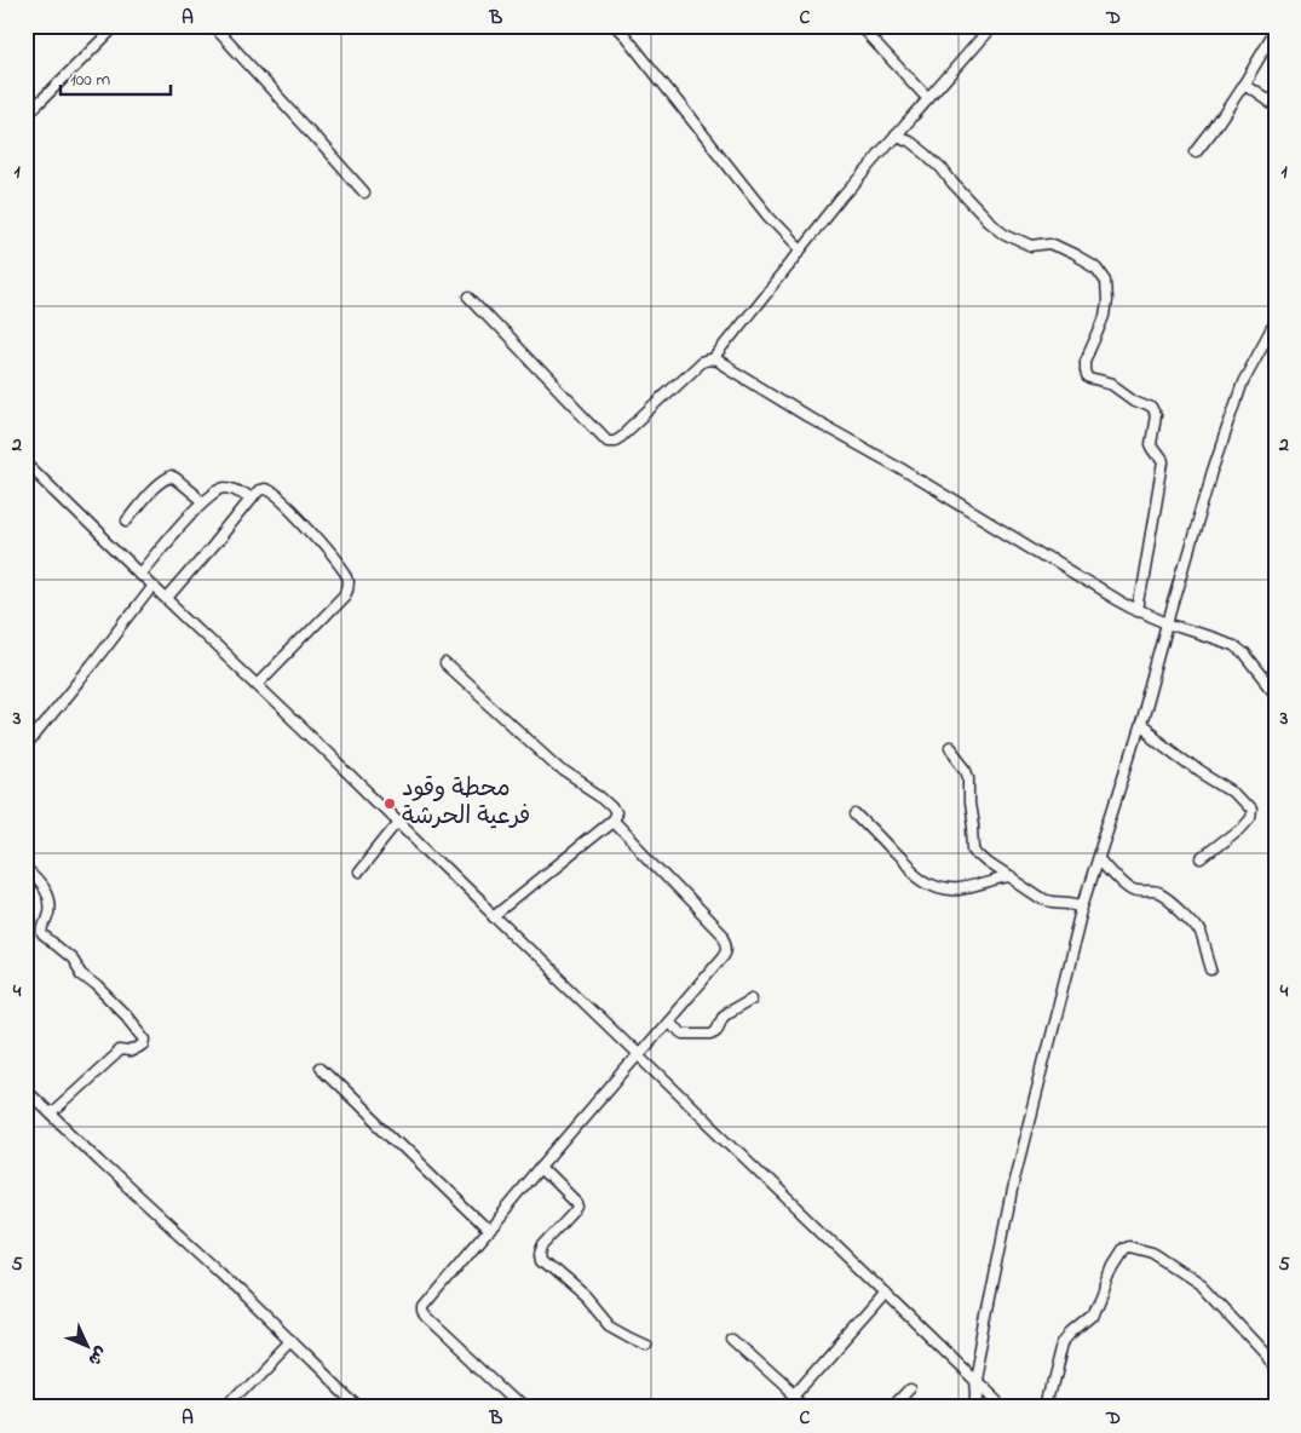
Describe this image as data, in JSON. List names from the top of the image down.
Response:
{
  "places": ["محطة وقود فرعية الحرشة"],
  "scale_bar": "100 m",
  "north": "bottom right",
  "grid": {
    "columns": [
      "A",
      "B",
      "C",
      "D"
    ],
    "rows": [
      "1",
      "2",
      "3",
      "4",
      "5"
    ]
  }
}
